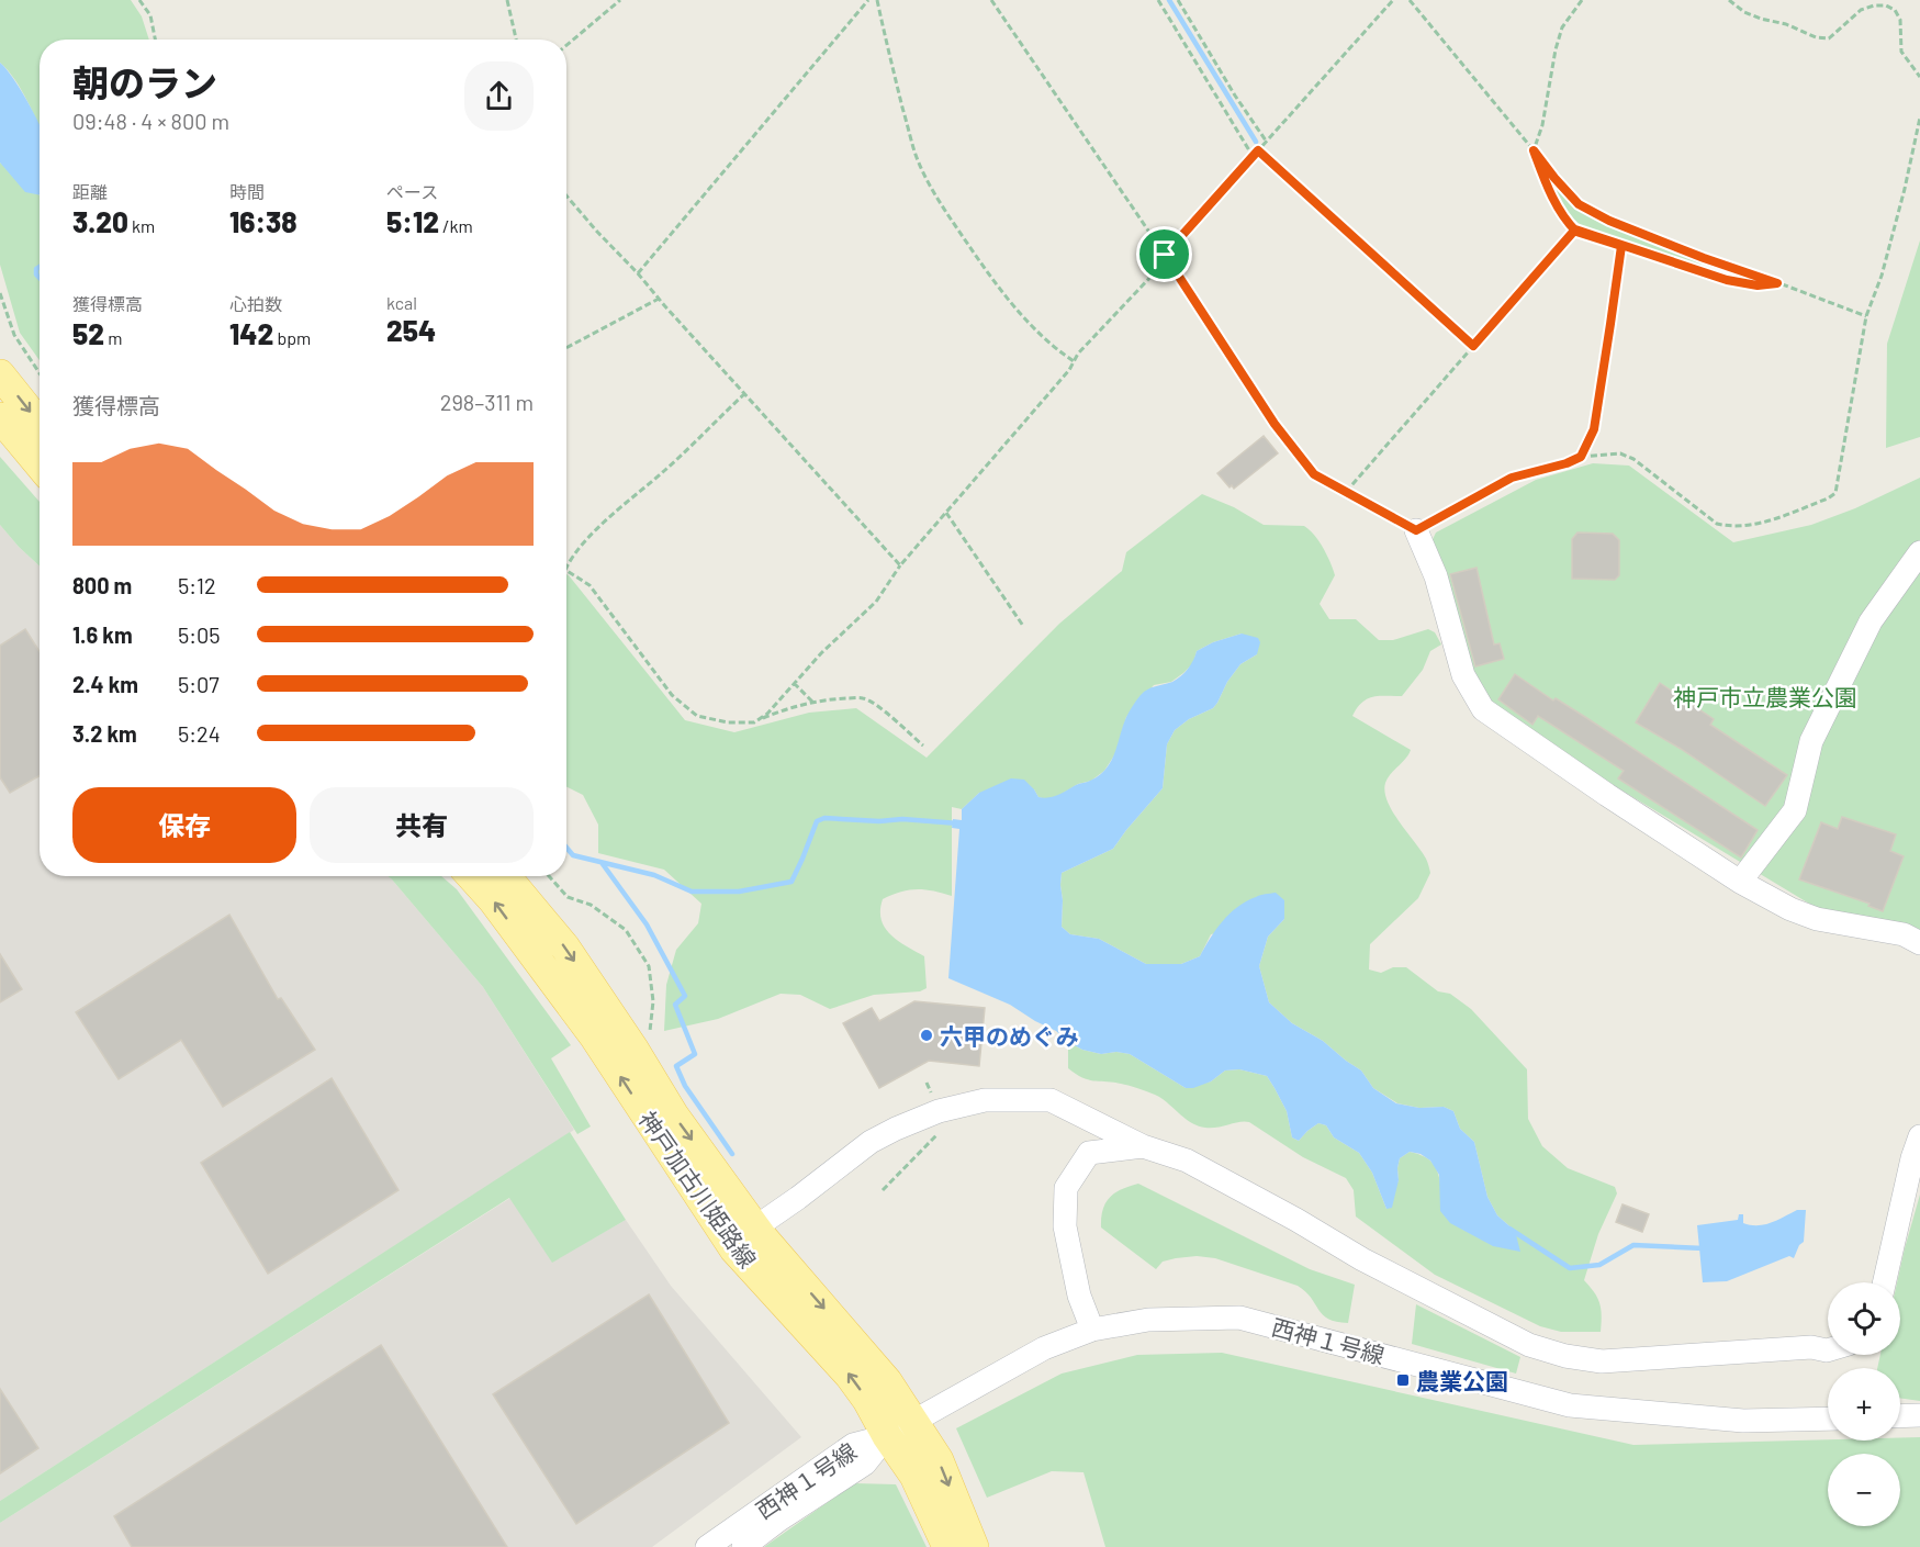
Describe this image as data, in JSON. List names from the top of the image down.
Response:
{
  "streets": {
    "main road": ["神戸加古川姫路線"],
    "street": ["西神１号線"]
  },
  "crossings": [
    ["神戸加古川姫路線", "西神１号線"]
  ],
  "parks": ["神戸市立農業公園"],
  "places": {
    "other": ["六甲のめぐみ"],
    "transit": ["農業公園"]
  },
  "page": {
    "heading": ["朝のラン", "09:48 · 4 × 800 m"],
    "stats": [
      ["距離", "3.20 km"],
      ["時間", "16:38"],
      ["ペース", "5:12 /km"],
      ["獲得標高", "52 m"],
      ["心拍数", "142 bpm"],
      ["kcal", "254"]
    ],
    "chart": ["獲得標高", "298–311 m"],
    "list": [
      {
        "name": "800 m",
        "note": "5:12"
      },
      {
        "name": "1.6 km",
        "note": "5:05"
      },
      {
        "name": "2.4 km",
        "note": "5:07"
      },
      {
        "name": "3.2 km",
        "note": "5:24"
      }
    ],
    "buttons": ["保存", "共有"],
    "map_buttons": ["+", "−"]
  }
}
